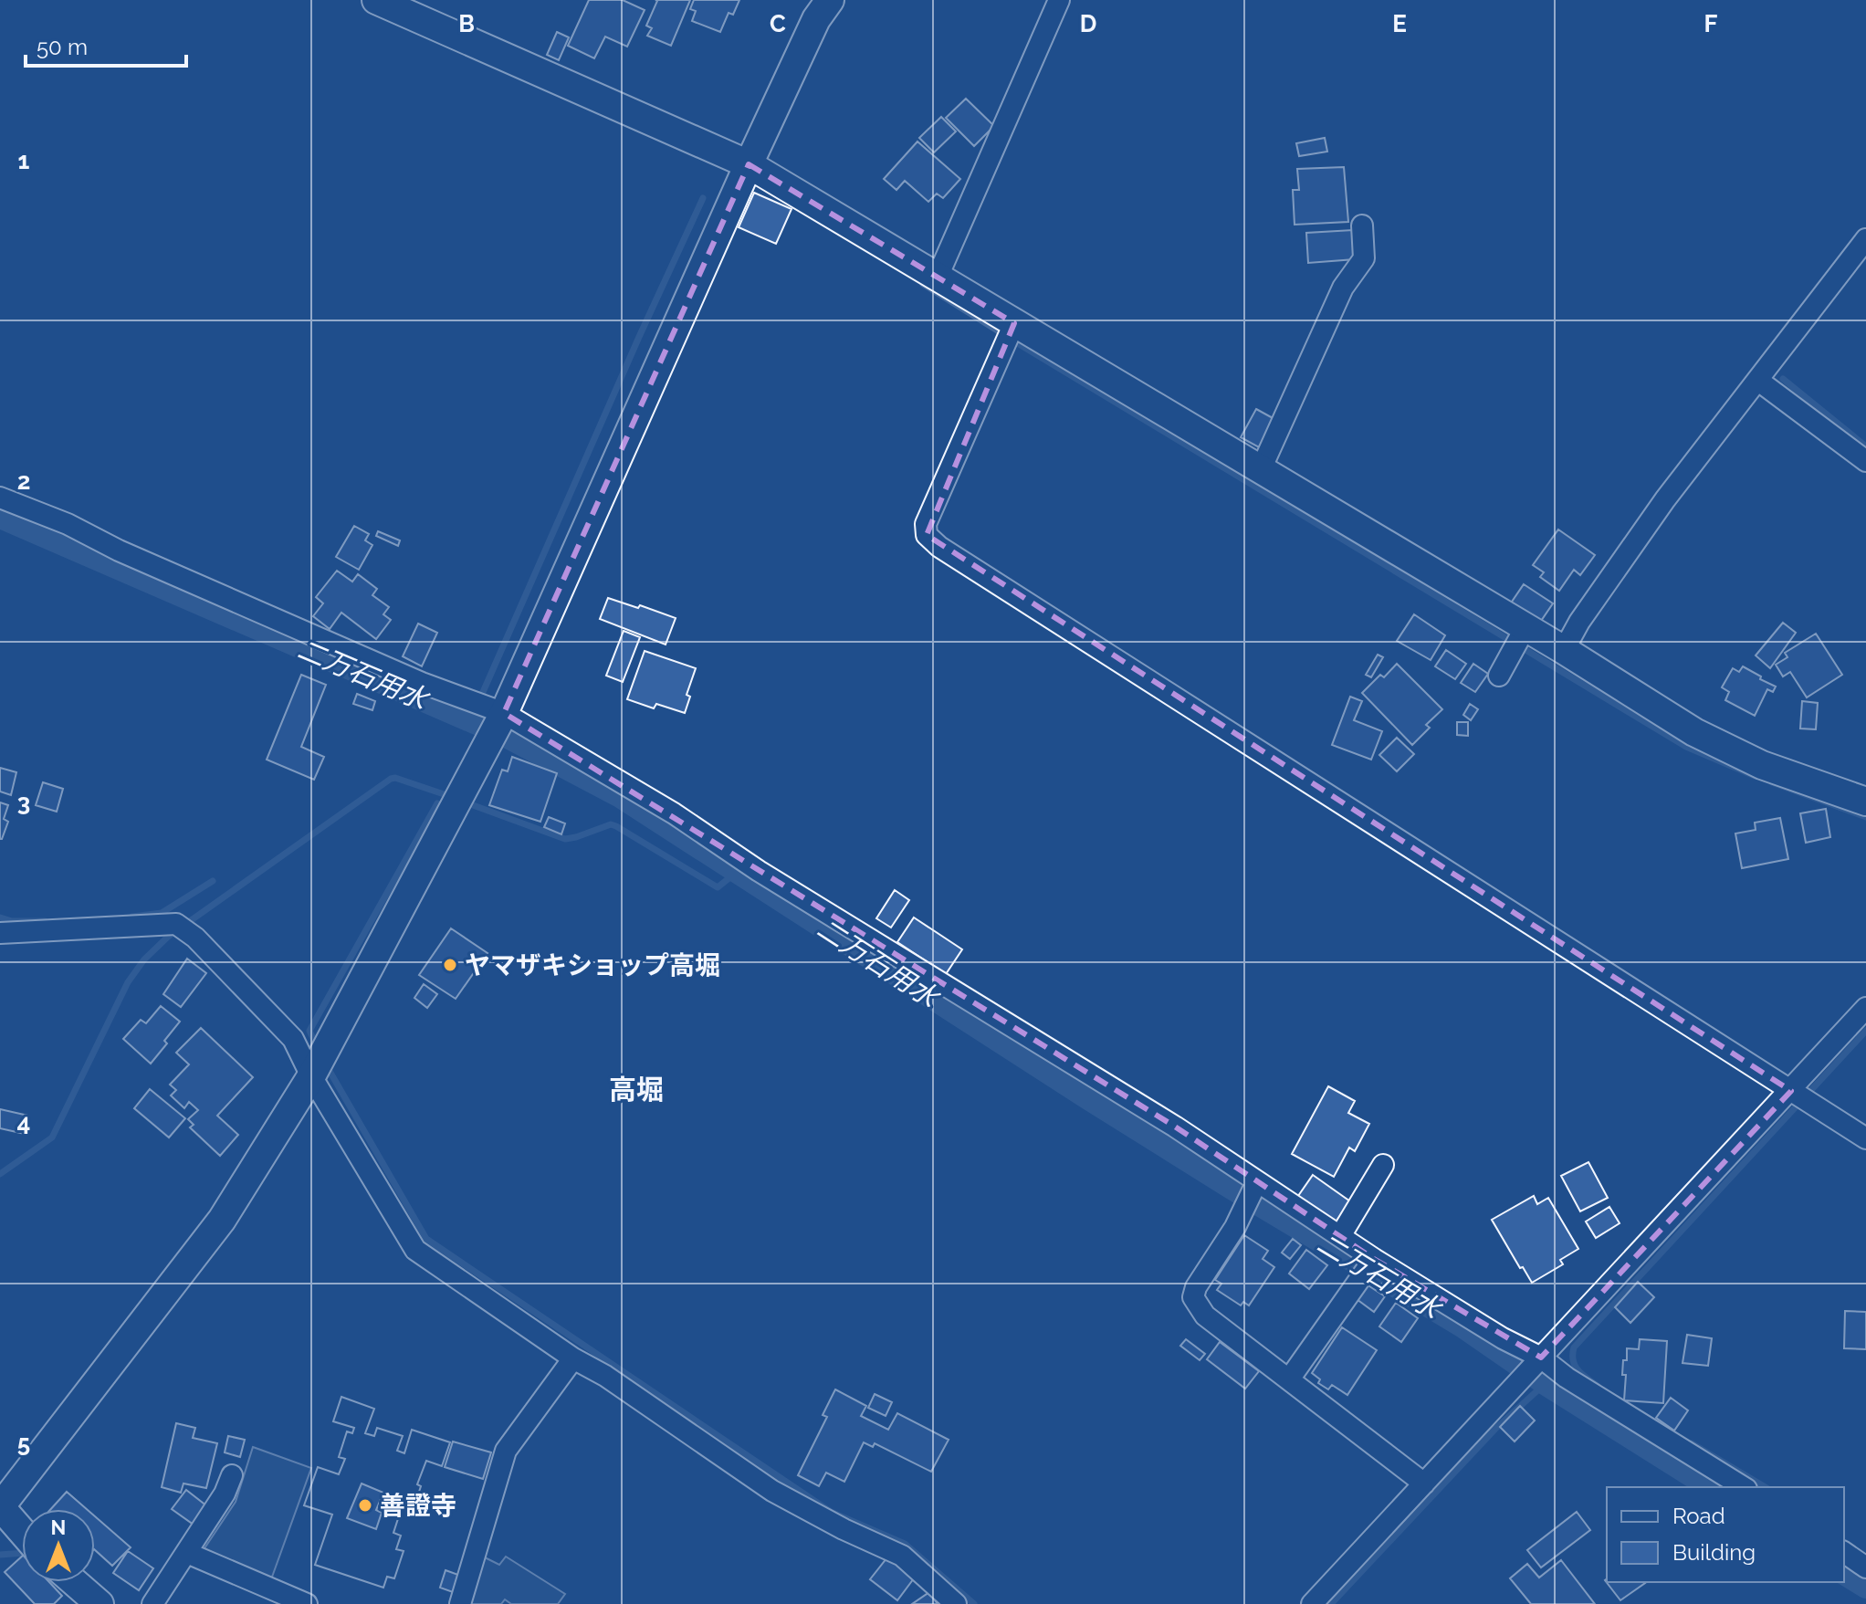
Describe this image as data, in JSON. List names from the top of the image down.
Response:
{
  "districts": ["高堀"],
  "water": ["二万石用水"],
  "places": ["ヤマザキショップ高堀", "善證寺"],
  "legend": ["Road", "Building"],
  "scale_bar": "50 m",
  "north": "top",
  "grid": {
    "columns": [
      "B",
      "C",
      "D",
      "E",
      "F"
    ],
    "rows": [
      "1",
      "2",
      "3",
      "4",
      "5"
    ]
  }
}
